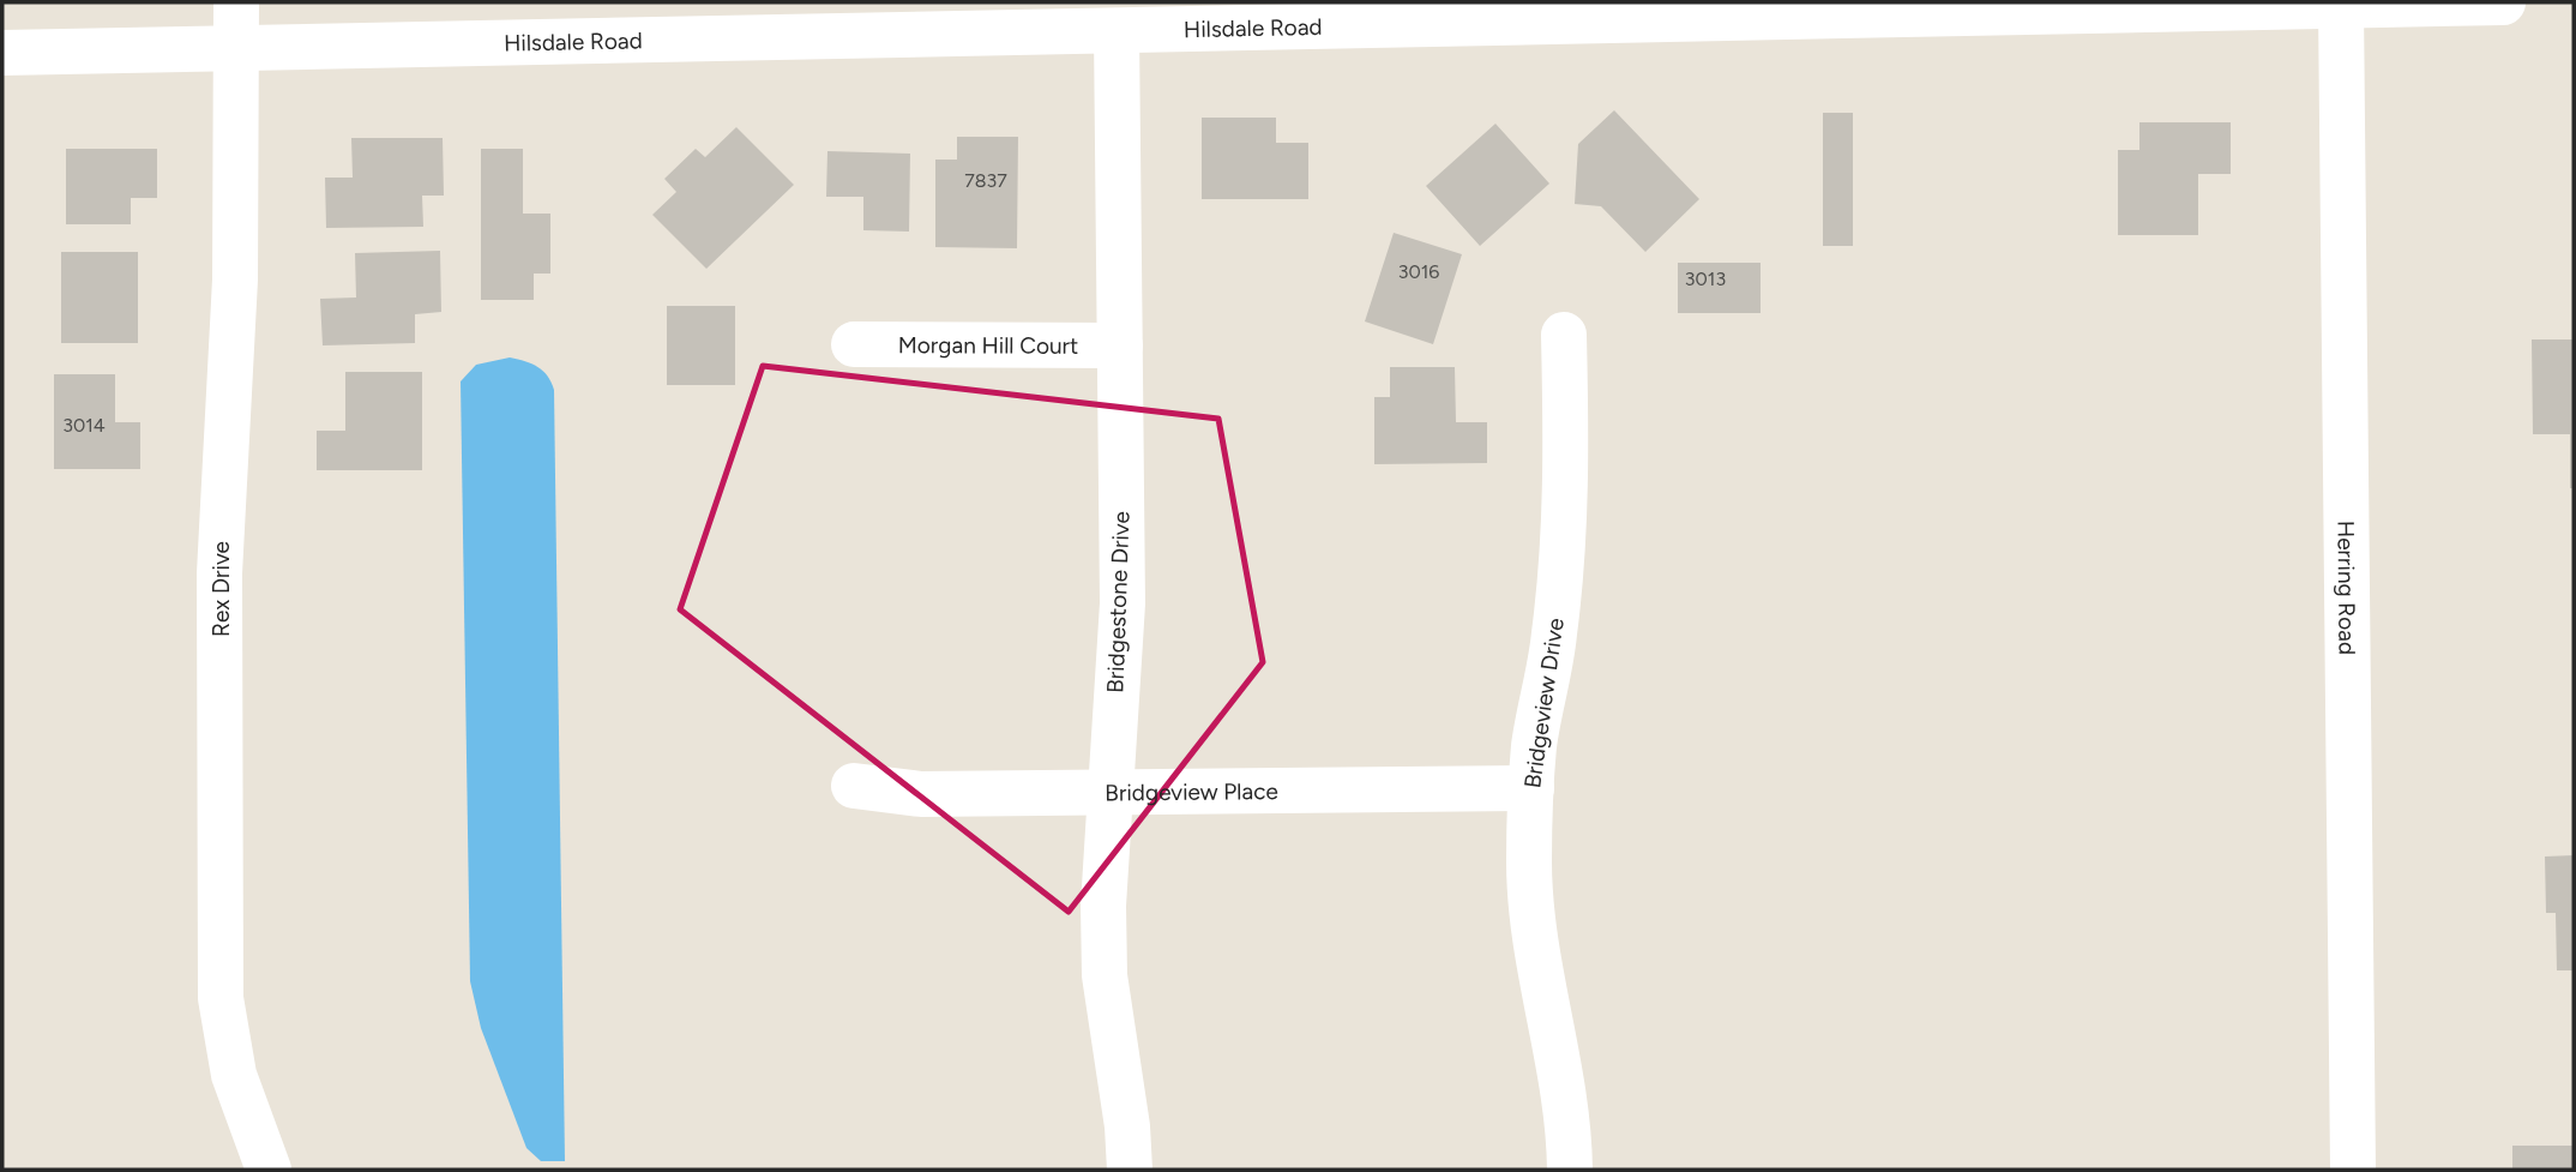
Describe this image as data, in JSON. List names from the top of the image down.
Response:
{
  "streets": {
    "street": [
      "Hilsdale Road",
      "Morgan Hill Court",
      "Herring Road",
      "Rex Drive",
      "Bridgestone Drive",
      "Bridgeview Drive",
      "Bridgeview Place"
    ]
  },
  "crossings": [
    ["Hilsdale Road", "Herring Road"],
    ["Hilsdale Road", "Rex Drive"],
    ["Hilsdale Road", "Bridgestone Drive"],
    ["Morgan Hill Court", "Bridgestone Drive"],
    ["Bridgestone Drive", "Bridgeview Place"],
    ["Bridgeview Drive", "Bridgeview Place"]
  ],
  "house_numbers": [
    "7837",
    "3016",
    "3013",
    "3014"
  ]
}
